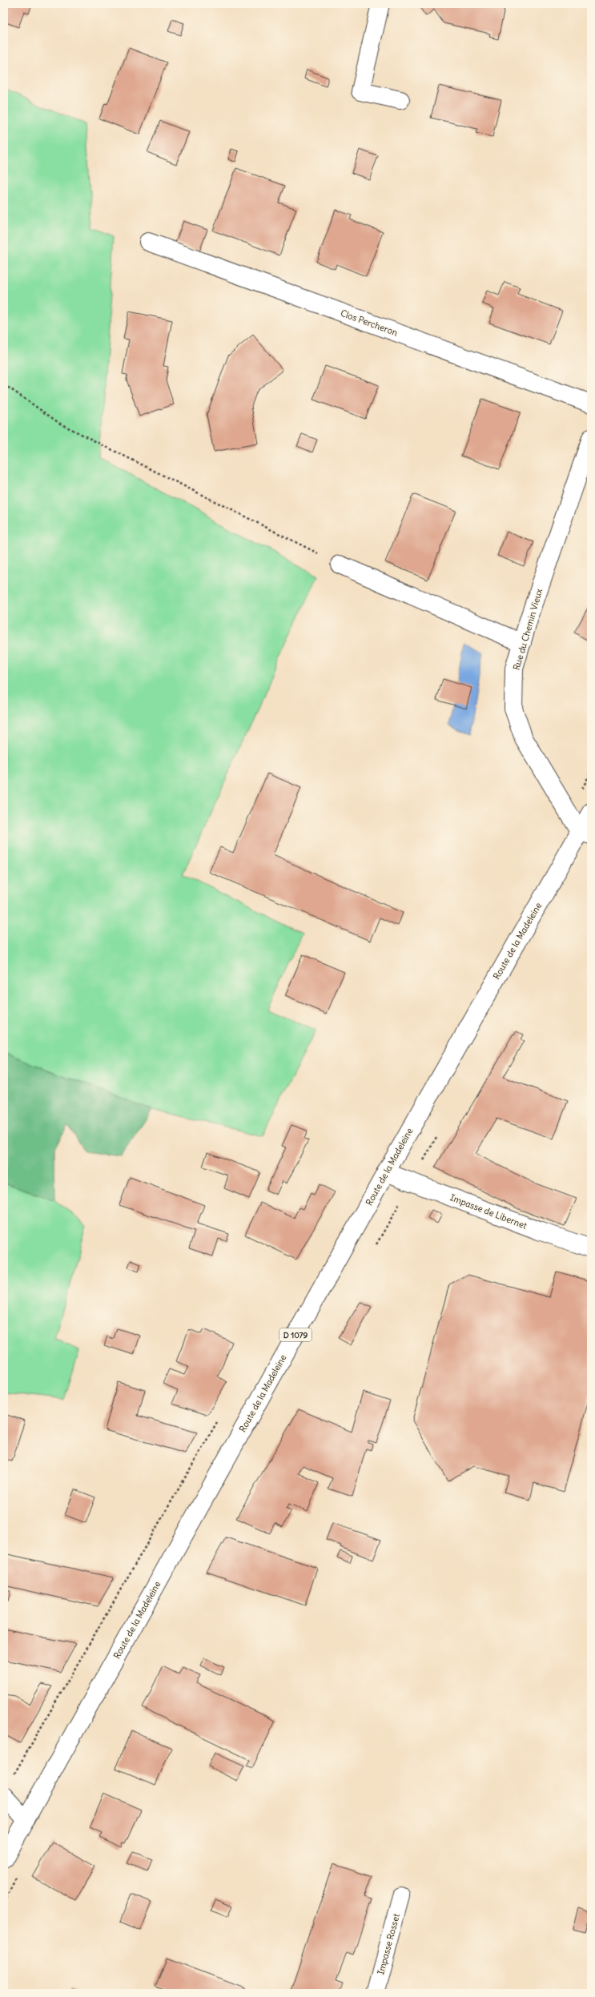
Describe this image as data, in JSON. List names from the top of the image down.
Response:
{
  "streets": {
    "street": [
      "Clos Percheron",
      "Rue du Chemin Vieux",
      "Route de la Madeleine",
      "Impasse de Libernet",
      "D 1079",
      "Impasse Rosset"
    ]
  },
  "crossings": [
    ["Rue du Chemin Vieux", "Route de la Madeleine"],
    ["Route de la Madeleine", "Impasse de Libernet"]
  ]
}
